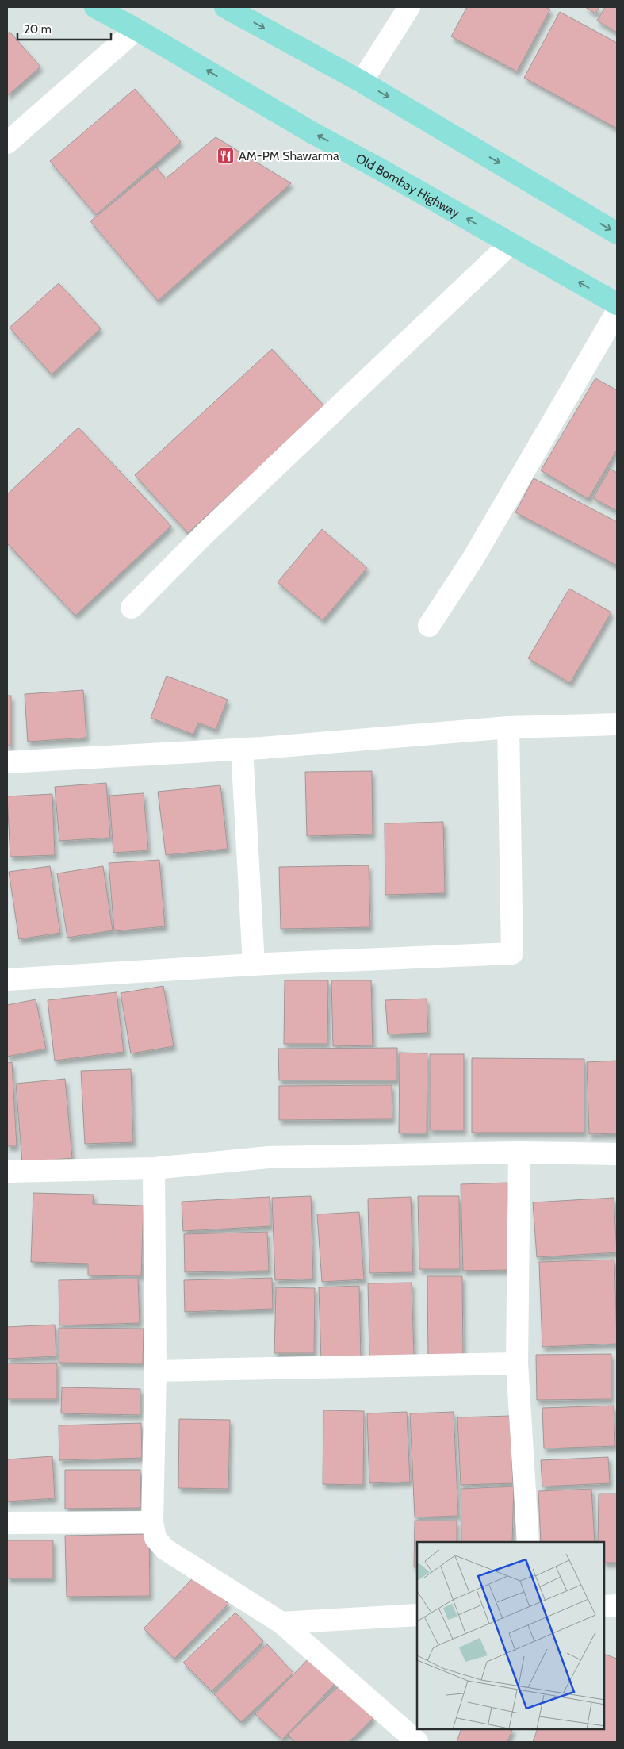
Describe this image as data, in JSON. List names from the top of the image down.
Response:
{
  "streets": {
    "main road": ["Old Bombay Highway"]
  },
  "places": {
    "restaurant": ["AM-PM Shawarma"]
  },
  "scale_bar": "20 m"
}
